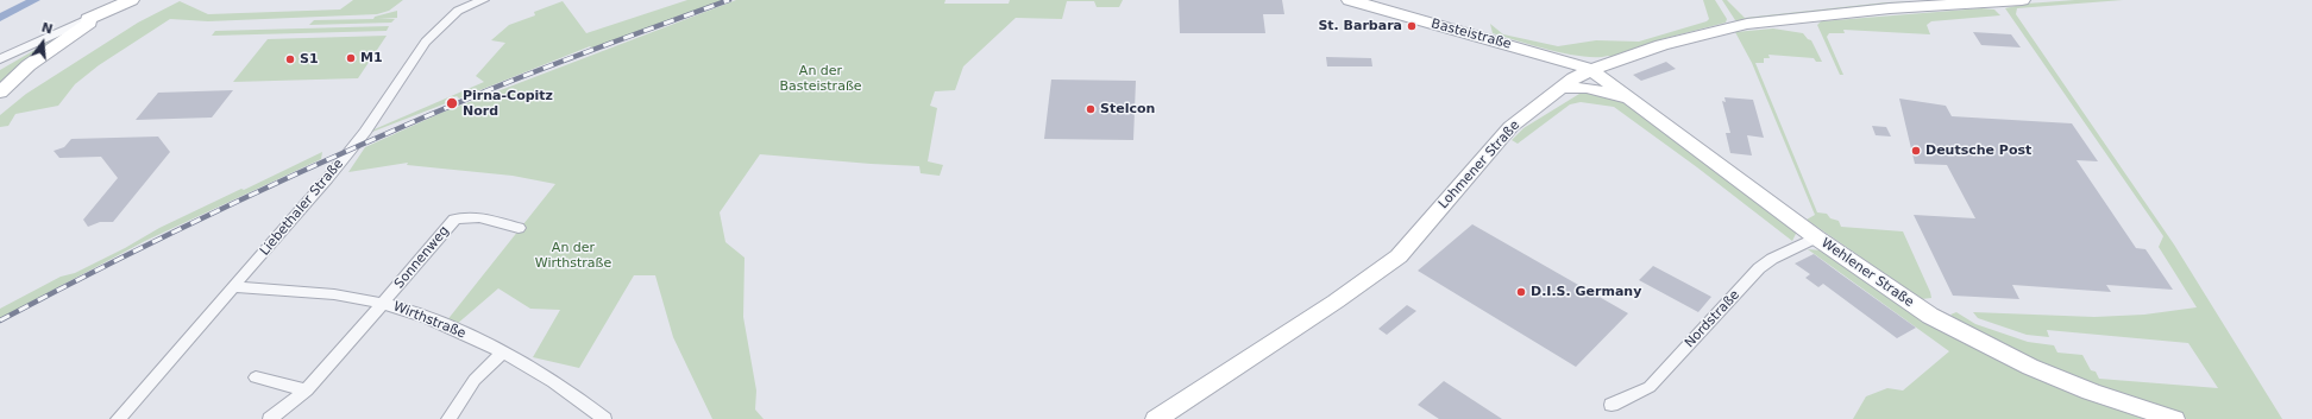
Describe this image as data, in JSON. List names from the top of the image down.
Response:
{
  "streets": {
    "main road": ["Basteistraße", "Lohmener Straße", "Wehlener Straße"],
    "street": [
      "Liebethaler Straße",
      "Sonnenweg",
      "Nordstraße",
      "Wirthstraße"
    ]
  },
  "crossings": [
    ["Basteistraße", "Lohmener Straße"],
    ["Basteistraße", "Wehlener Straße"],
    ["Lohmener Straße", "Wehlener Straße"],
    ["Liebethaler Straße", "Wirthstraße"],
    ["Sonnenweg", "Wirthstraße"],
    ["Wehlener Straße", "Nordstraße"]
  ],
  "parks": ["An der Basteistraße", "An der Wirthstraße"],
  "places": [
    "St. Barbara",
    "M1",
    "S1",
    "Pirna-Copitz Nord",
    "Stelcon",
    "Deutsche Post",
    "D.I.S. Germany"
  ],
  "north": "top"
}
